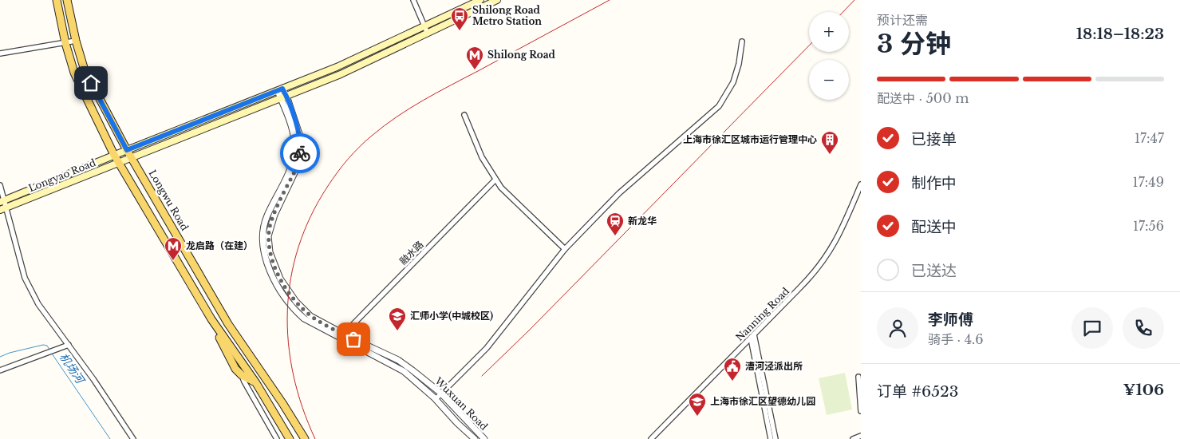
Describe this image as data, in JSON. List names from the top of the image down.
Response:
{
  "streets": {
    "main road": ["Longyao Road", "Longwu Road"],
    "street": ["融水路", "Nanning Road", "Wuxuan Road"]
  },
  "crossings": [
    ["Longyao Road", "Longwu Road"],
    ["融水路", "Wuxuan Road"]
  ],
  "water": ["机场河"],
  "places": {
    "bus stop": ["Shilong Road Metro Station"],
    "metro station": ["Shilong Road", "龙启路（在建）"],
    "building": ["上海市徐汇区城市运行管理中心"],
    "station": ["新龙华"],
    "school or university": ["汇师小学(中城校区)", "上海市徐汇区望德幼儿园"],
    "public building": ["漕河泾派出所"]
  },
  "page": {
    "heading": ["3 分钟", "预计还需", "18:18–18:23"],
    "panel": [
      "李师傅",
      "骑手 · 4.6",
      "订单 #6523",
      "¥106"
    ],
    "map_buttons": ["+", "−"],
    "bar": "配送中 · 500 m",
    "list": [
      ["已接单", "17:47"],
      ["制作中", "17:49"],
      ["配送中", "17:56"],
      "已送达"
    ]
  }
}
